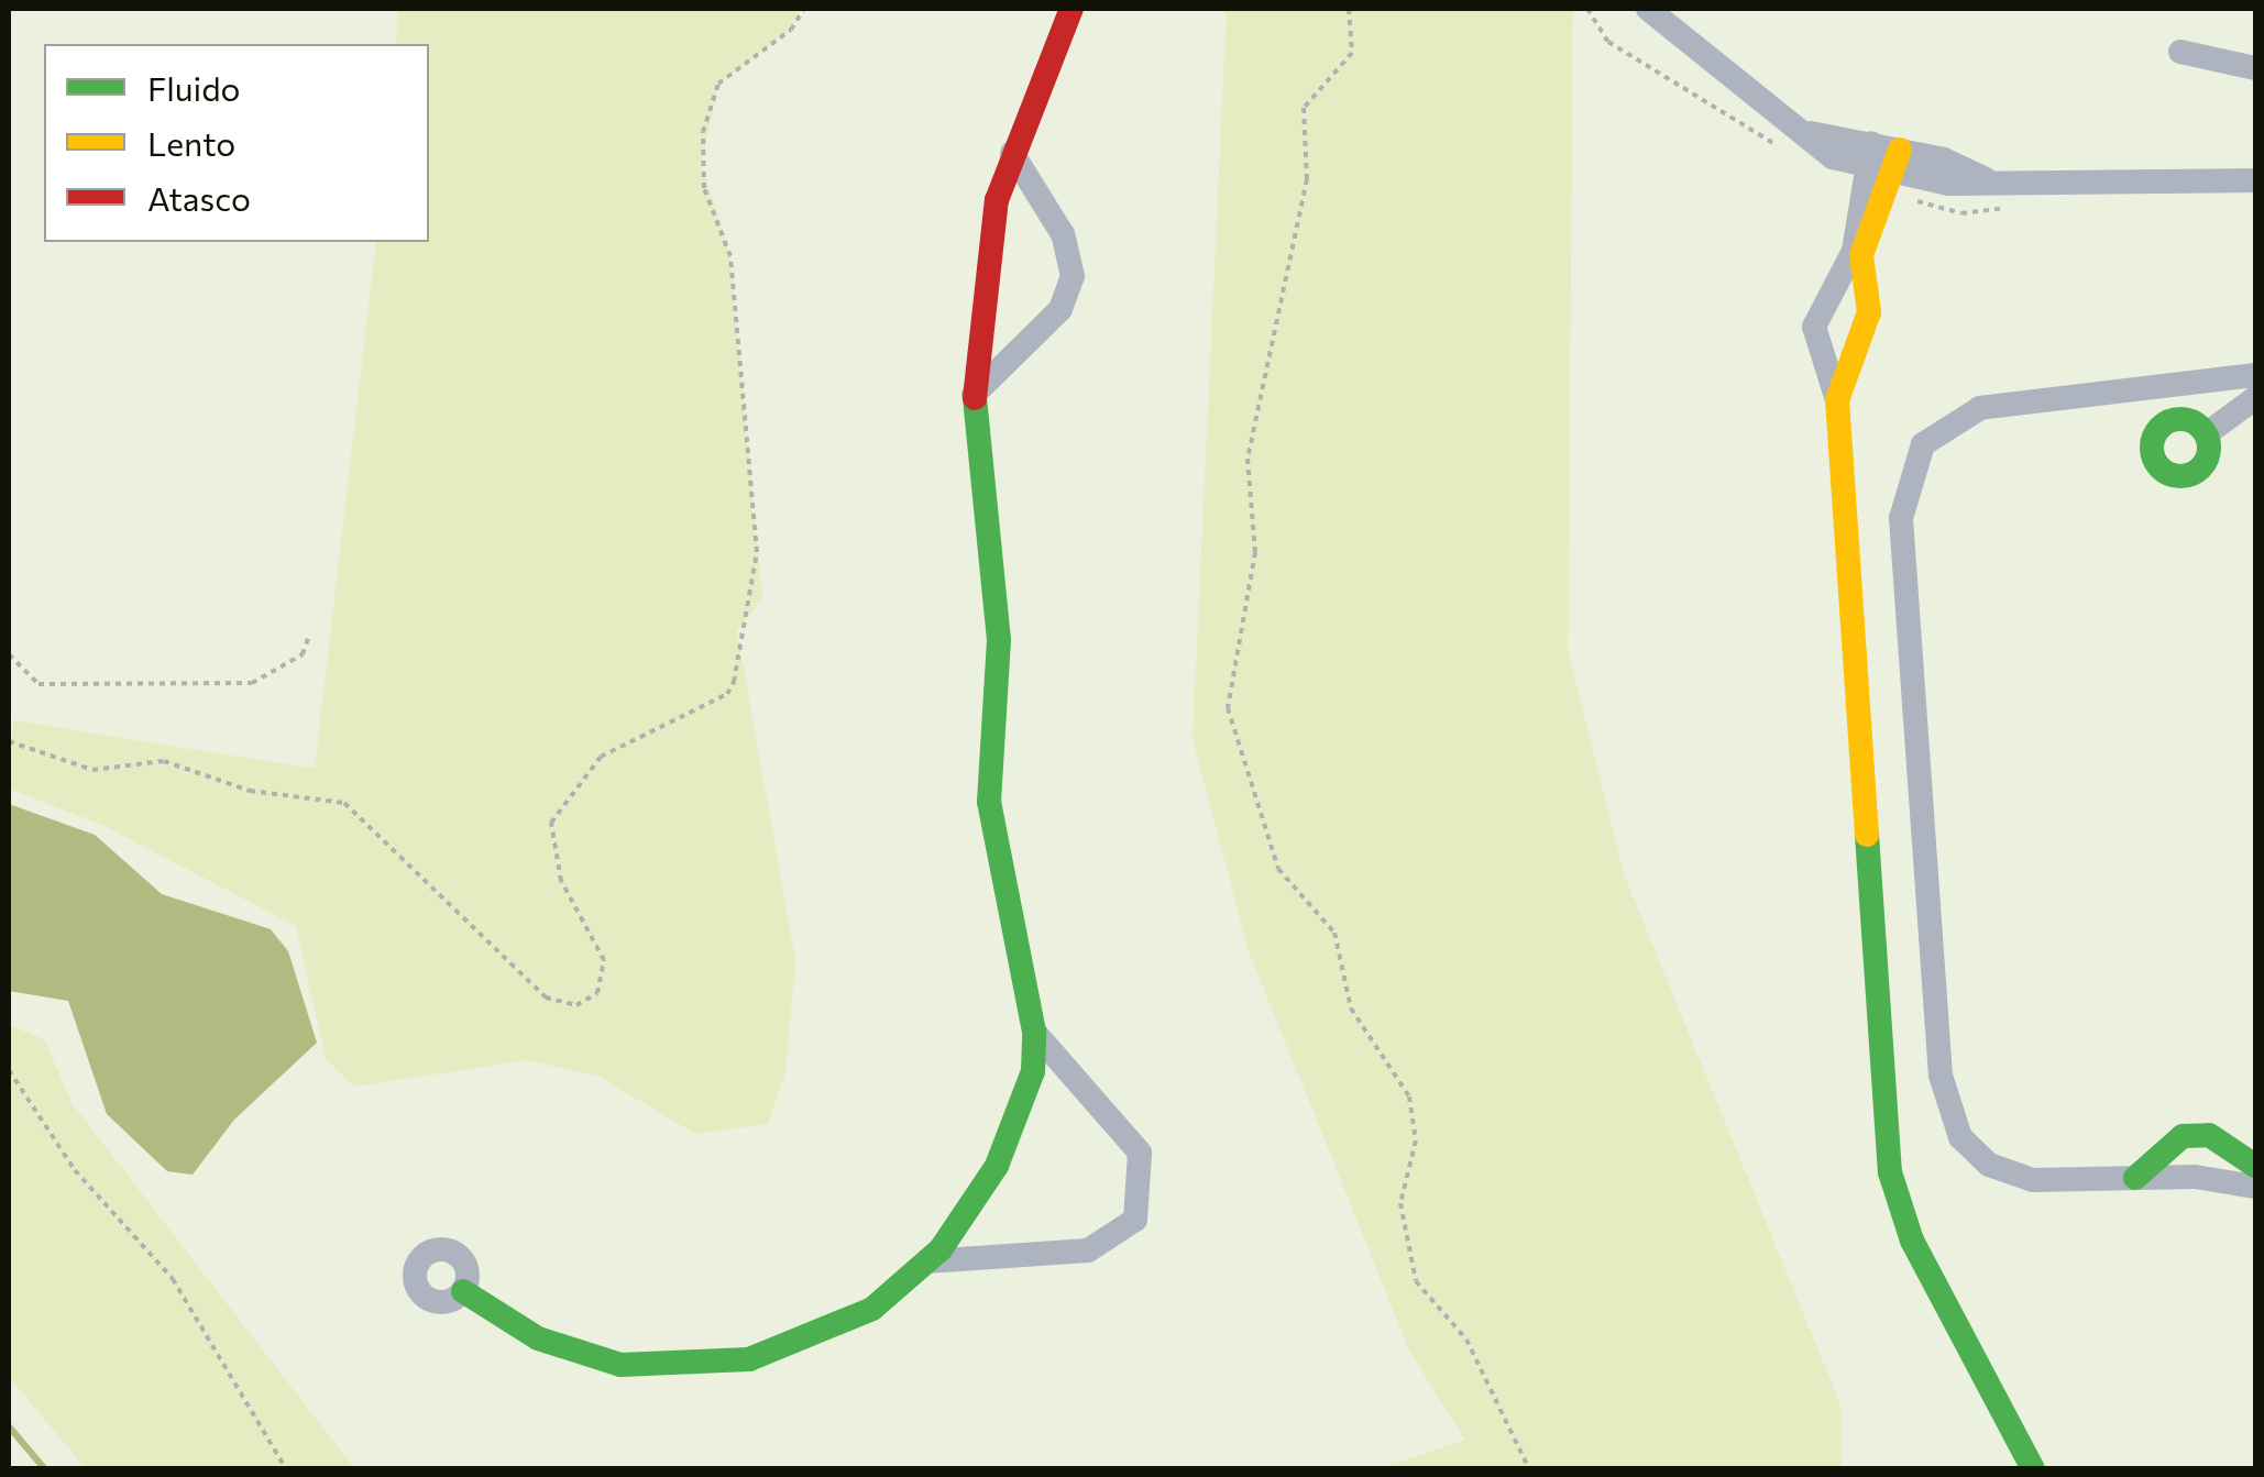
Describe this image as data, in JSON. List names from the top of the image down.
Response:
{
  "legend": ["Fluido", "Lento", "Atasco"]
}
